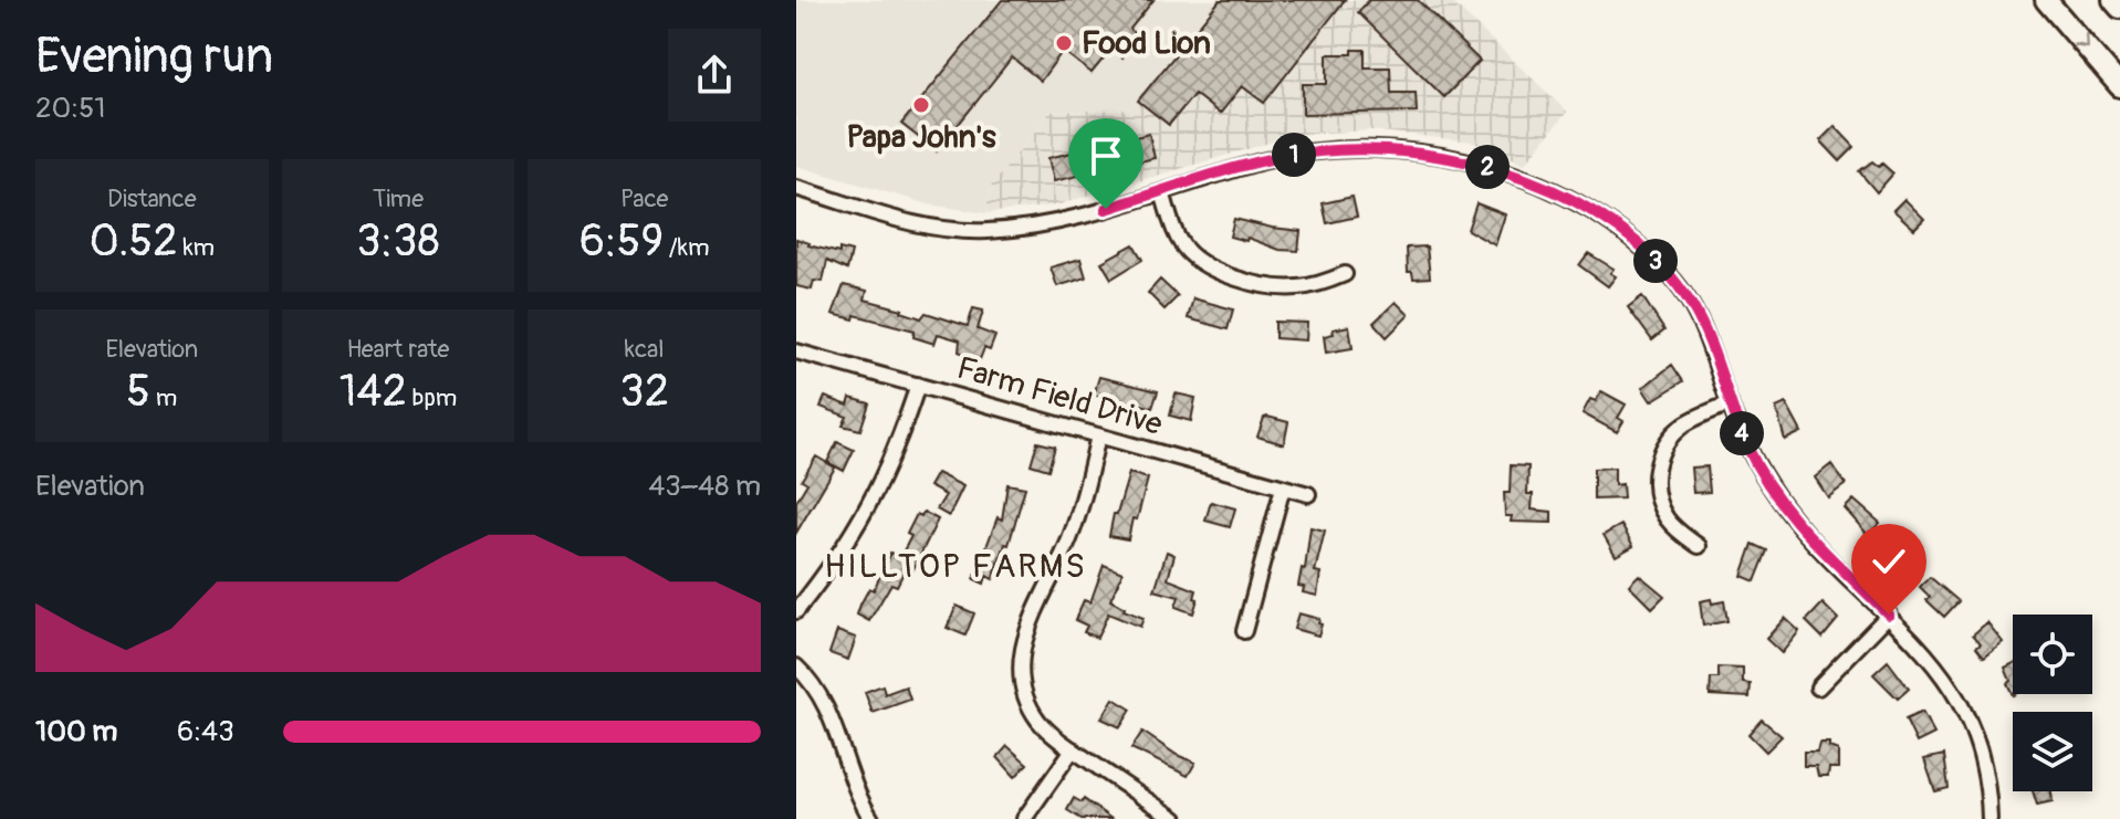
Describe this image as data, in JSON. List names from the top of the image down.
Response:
{
  "streets": {
    "street": ["Farm Field Drive"]
  },
  "districts": ["HILLTOP FARMS"],
  "places": ["Food Lion", "Papa John's"],
  "page": {
    "heading": ["Evening run", "20:51"],
    "pins": [
      "1",
      "2",
      "3",
      "4"
    ],
    "stats": [
      ["Distance", "0.52 km"],
      ["Time", "3:38"],
      ["Pace", "6:59 /km"],
      ["Elevation", "5 m"],
      ["Heart rate", "142 bpm"],
      ["kcal", "32"]
    ],
    "chart": ["Elevation", "43–48 m"],
    "list": [
      {
        "name": "100 m",
        "note": "6:43"
      }
    ]
  }
}
